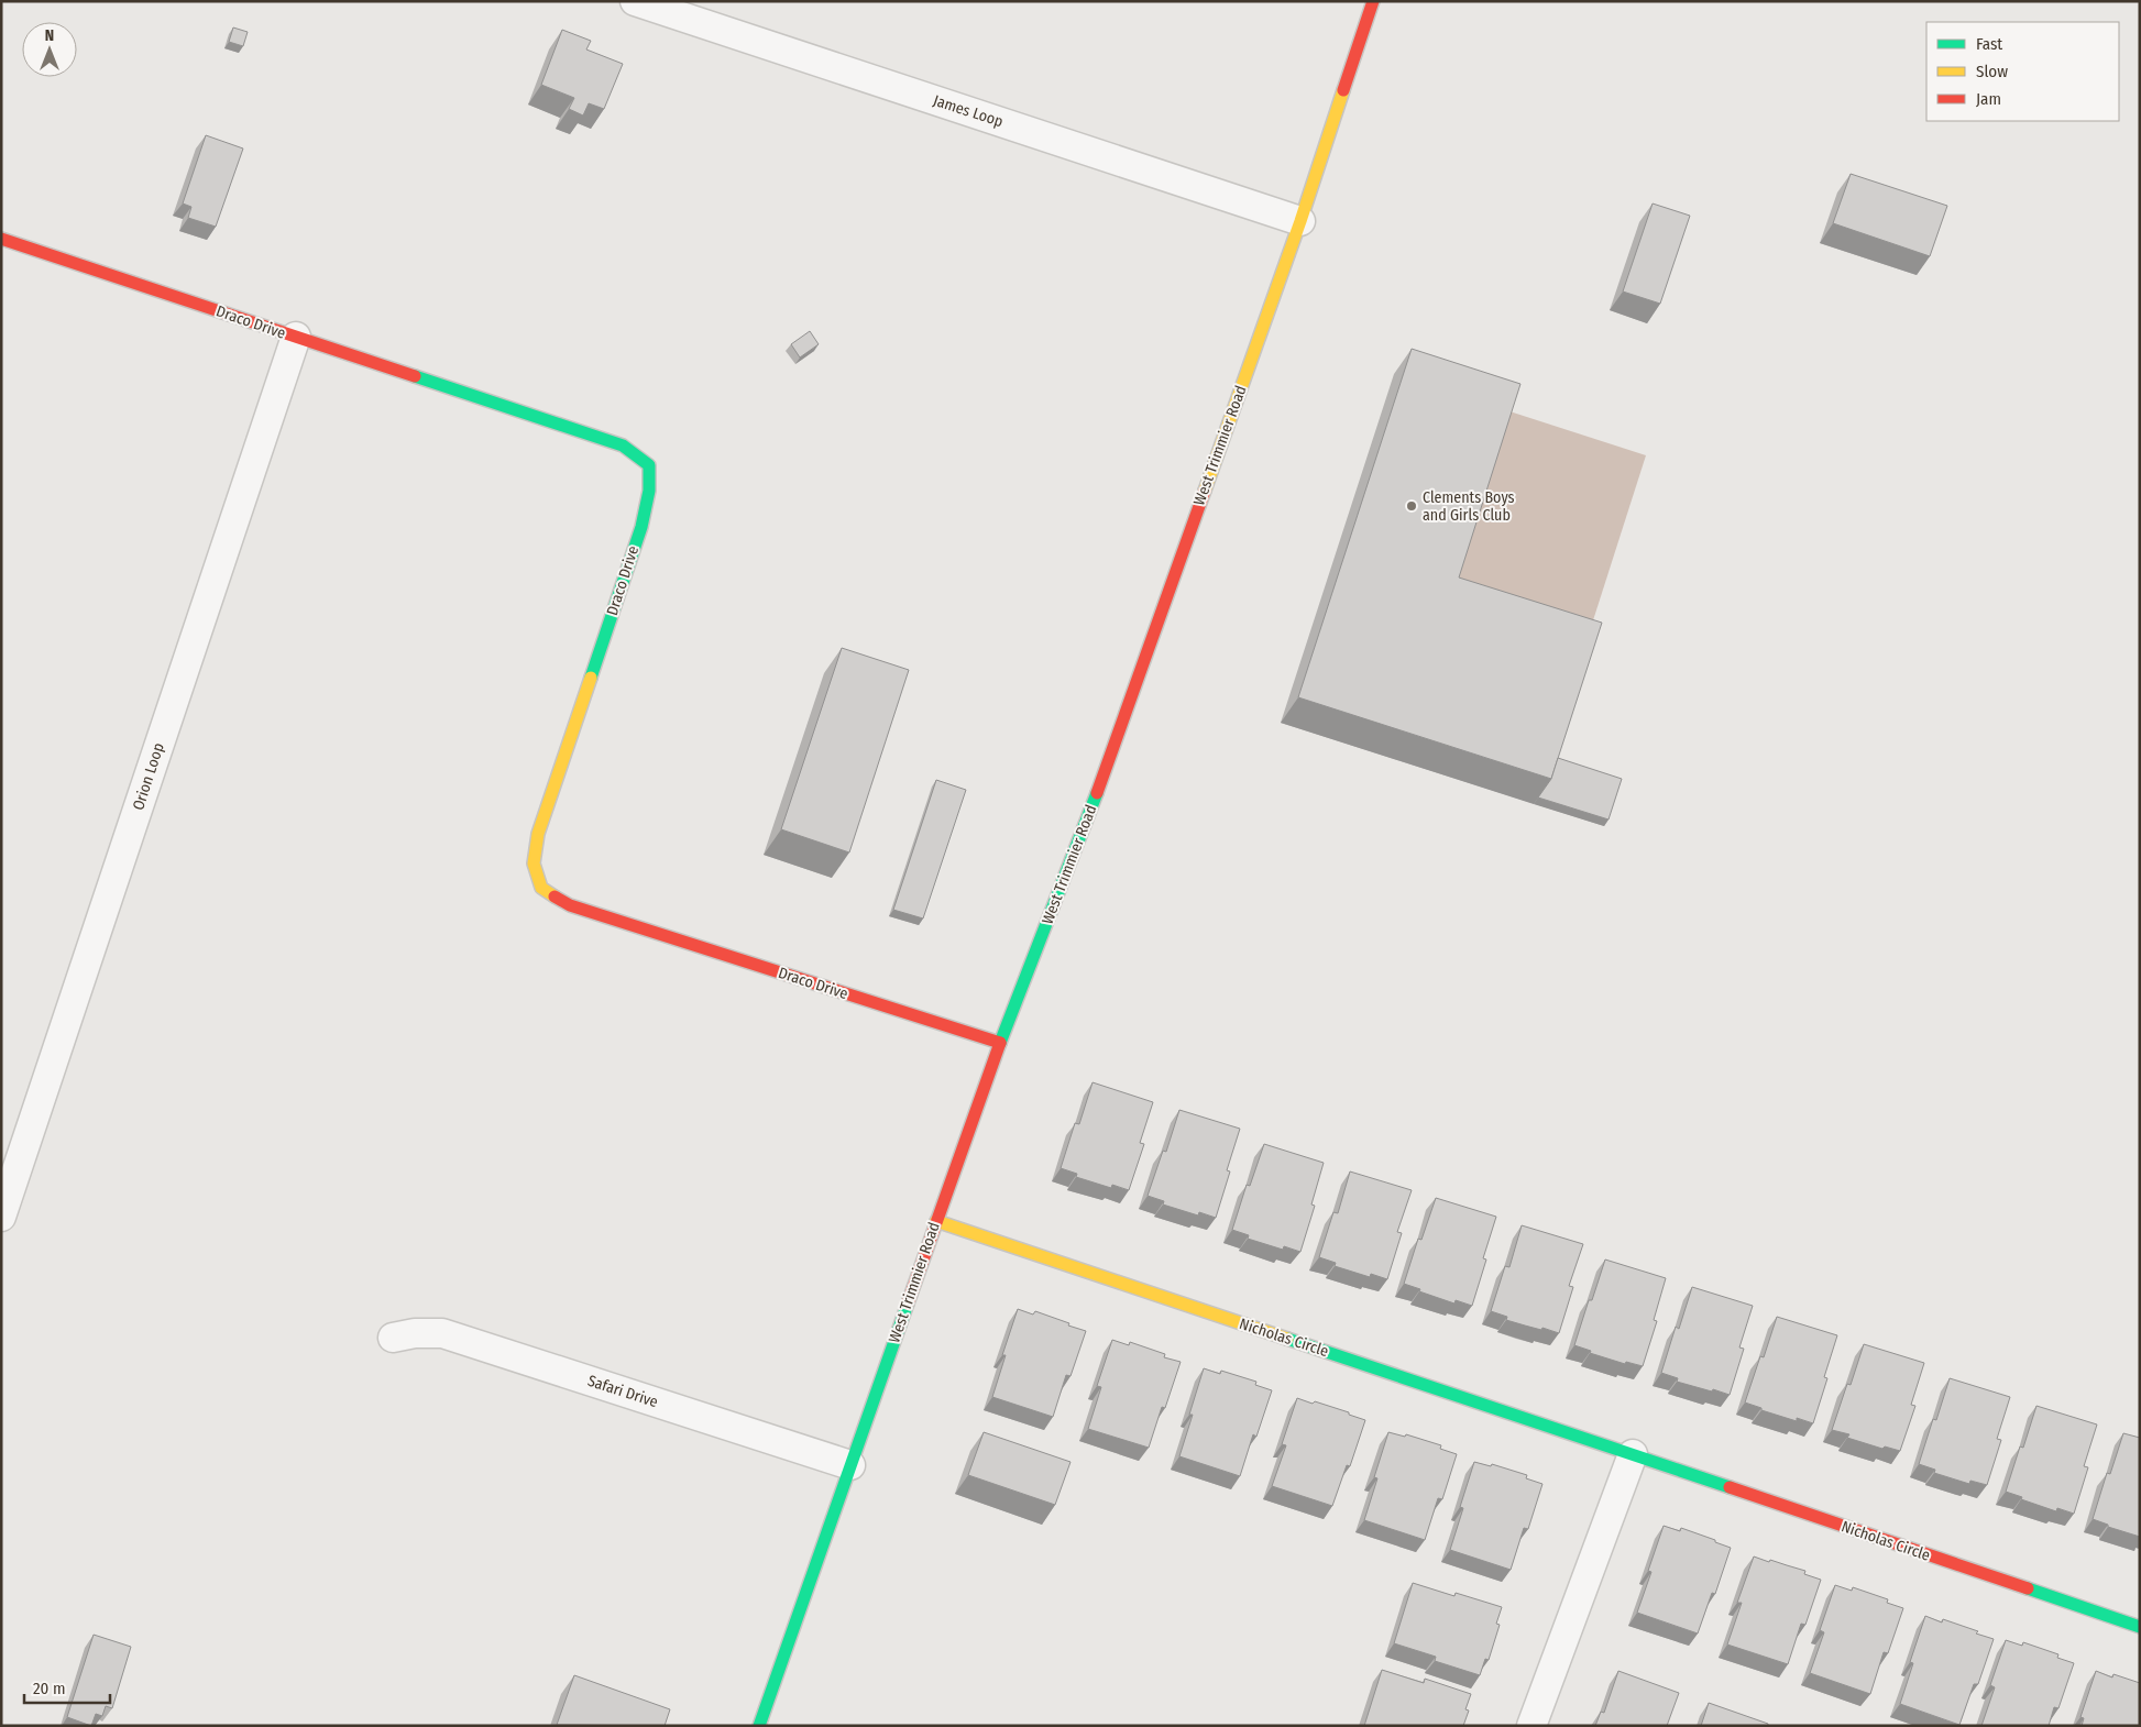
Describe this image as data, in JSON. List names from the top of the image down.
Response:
{
  "streets": {
    "street": [
      "James Loop",
      "Draco Drive",
      "West Trimmier Road",
      "Orion Loop",
      "Nicholas Circle",
      "Safari Drive"
    ]
  },
  "crossings": [
    ["James Loop", "West Trimmier Road"],
    ["Draco Drive", "West Trimmier Road"],
    ["Draco Drive", "Orion Loop"],
    ["West Trimmier Road", "Nicholas Circle"],
    ["West Trimmier Road", "Safari Drive"]
  ],
  "places": ["Clements Boys and Girls Club"],
  "legend": ["Fast", "Slow", "Jam"],
  "scale_bar": "20 m",
  "north": "top"
}
